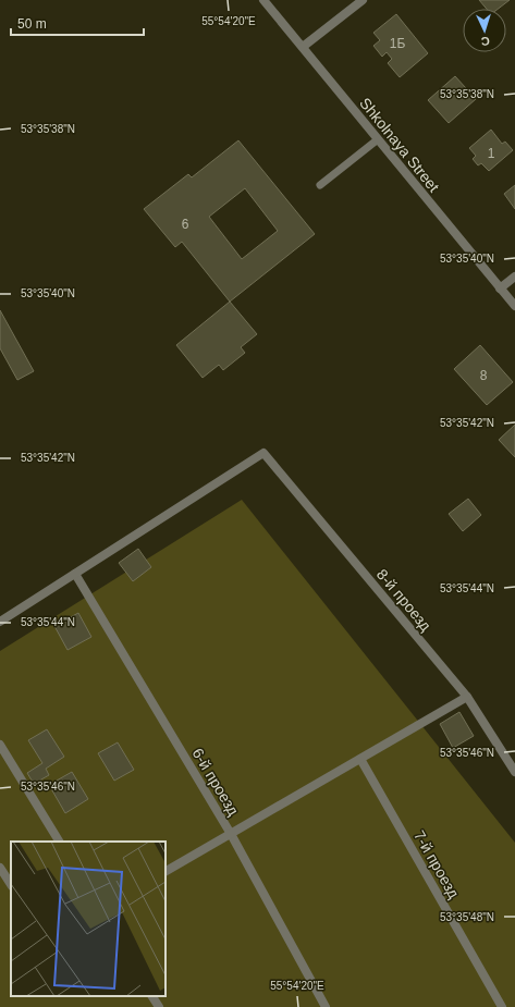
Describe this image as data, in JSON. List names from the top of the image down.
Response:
{
  "streets": {
    "street": [
      "Shkolnaya Street",
      "8-й проезд",
      "6-й проезд",
      "7-й проезд"
    ]
  },
  "crossings": [
    ["8-й проезд", "6-й проезд"]
  ],
  "house_numbers": [
    "1Б",
    "1",
    "6",
    "8"
  ],
  "scale_bar": "50 m",
  "north": "bottom",
  "coordinates": [
    "55°54'20\"E",
    "53°35'38\"N",
    "53°35'40\"N",
    "53°35'42\"N",
    "53°35'44\"N",
    "53°35'46\"N",
    "53°35'48\"N"
  ]
}
